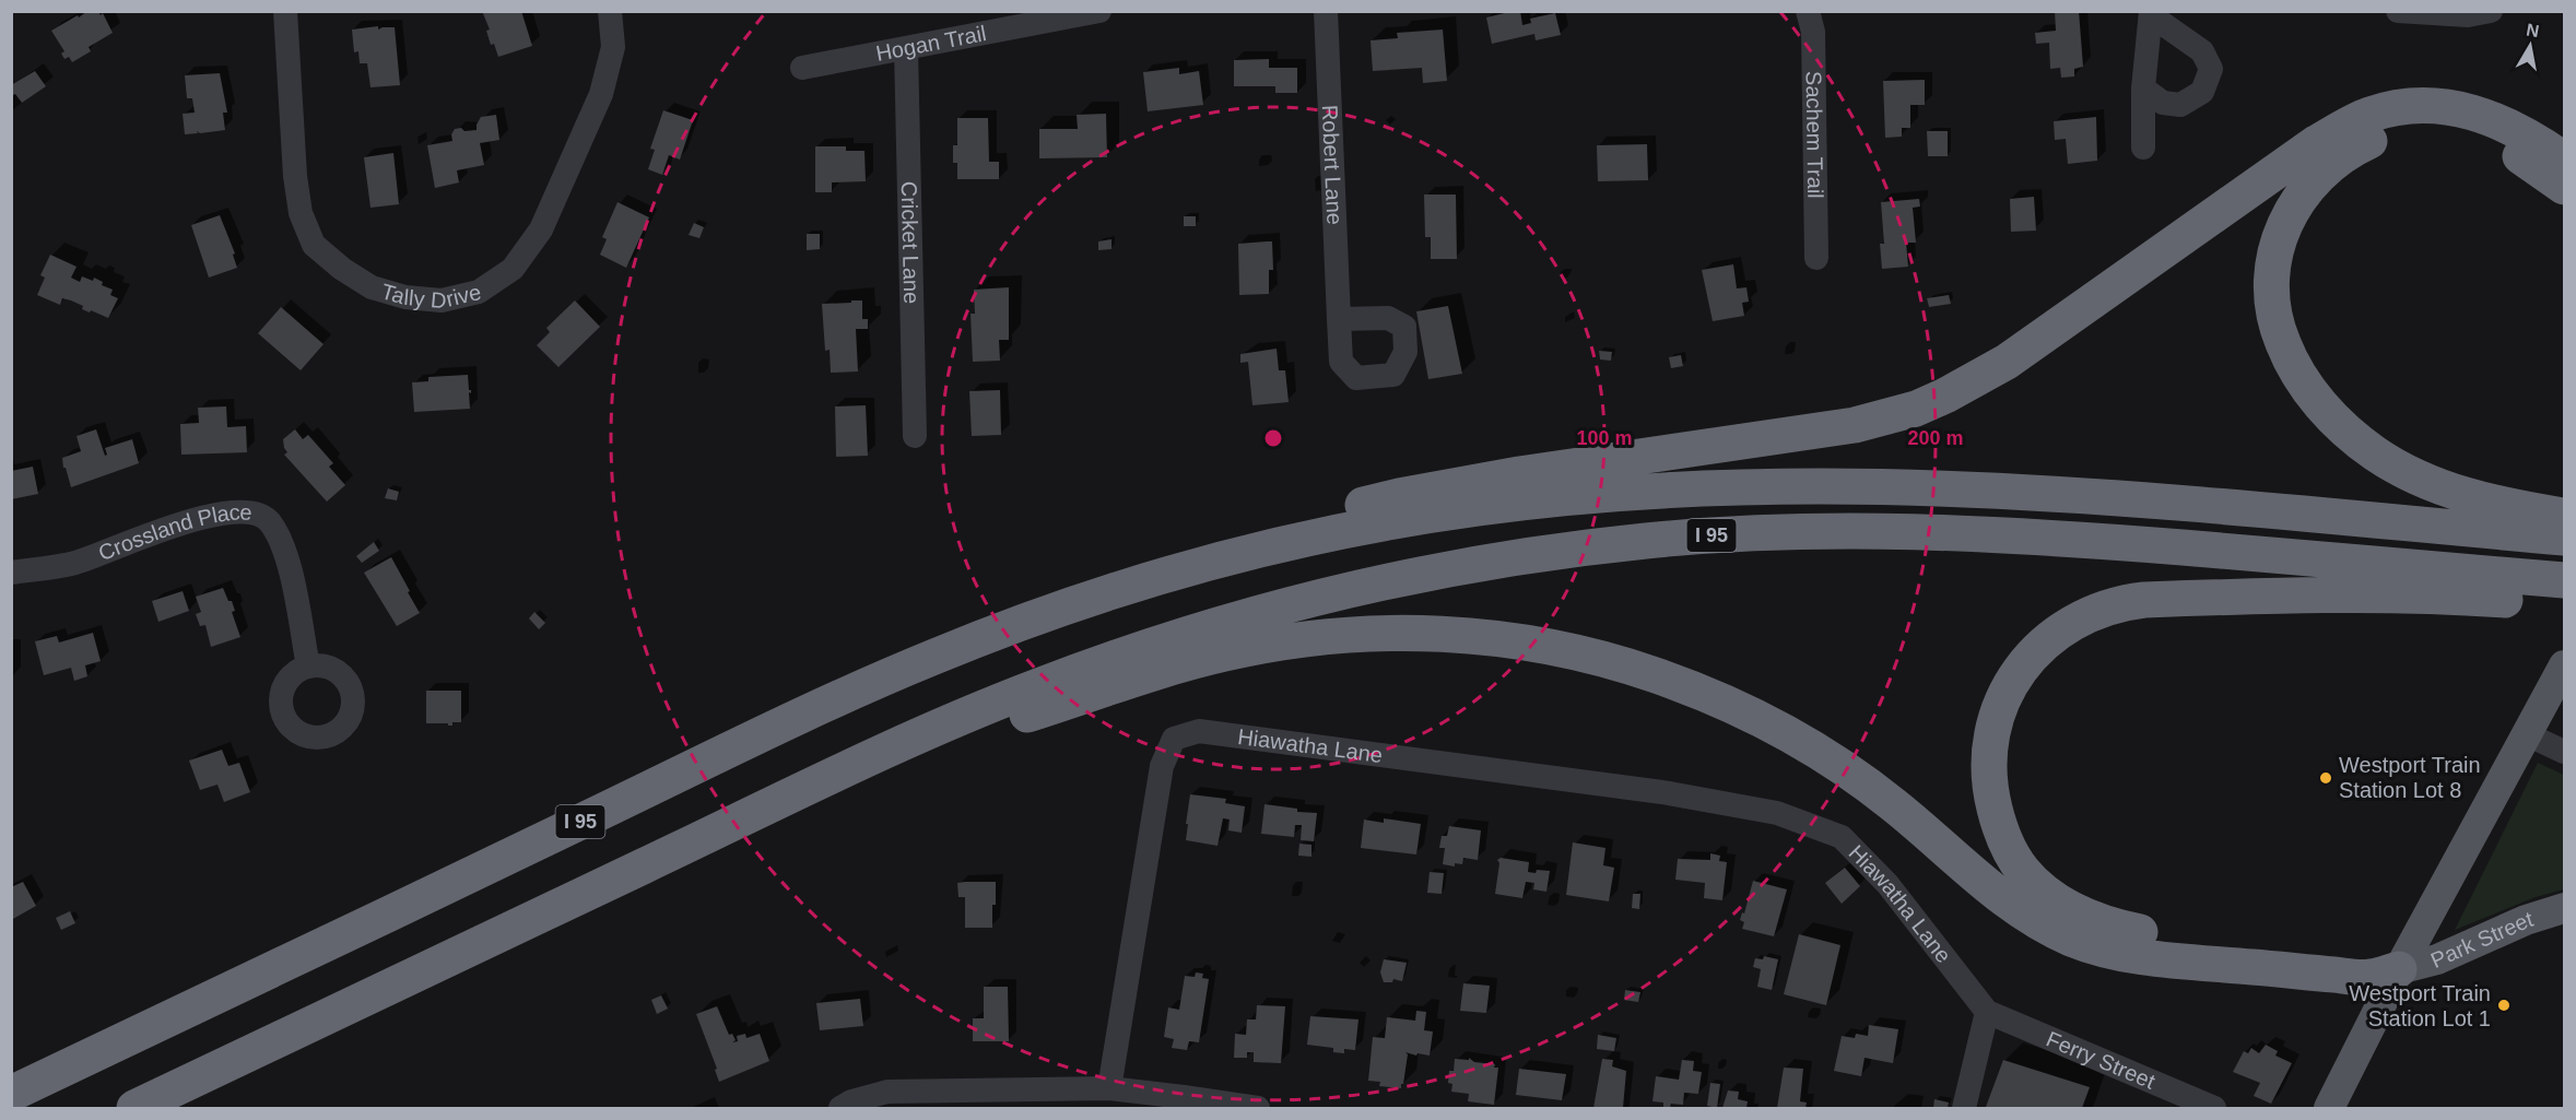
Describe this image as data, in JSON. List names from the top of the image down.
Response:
{
  "streets": {
    "highway": ["I 95"],
    "main road": ["Park Street"],
    "street": [
      "Hogan Trail",
      "Sachem Trail",
      "Robert Lane",
      "Cricket Lane",
      "Tally Drive",
      "Crossland Place",
      "Hiawatha Lane",
      "Ferry Street"
    ]
  },
  "crossings": [
    ["Hogan Trail", "Cricket Lane"],
    ["Hiawatha Lane", "Ferry Street"]
  ],
  "places": ["Westport Train Station Lot 8", "Westport Train Station Lot 1"],
  "north": "top",
  "rings": ["100 m", "200 m"]
}
